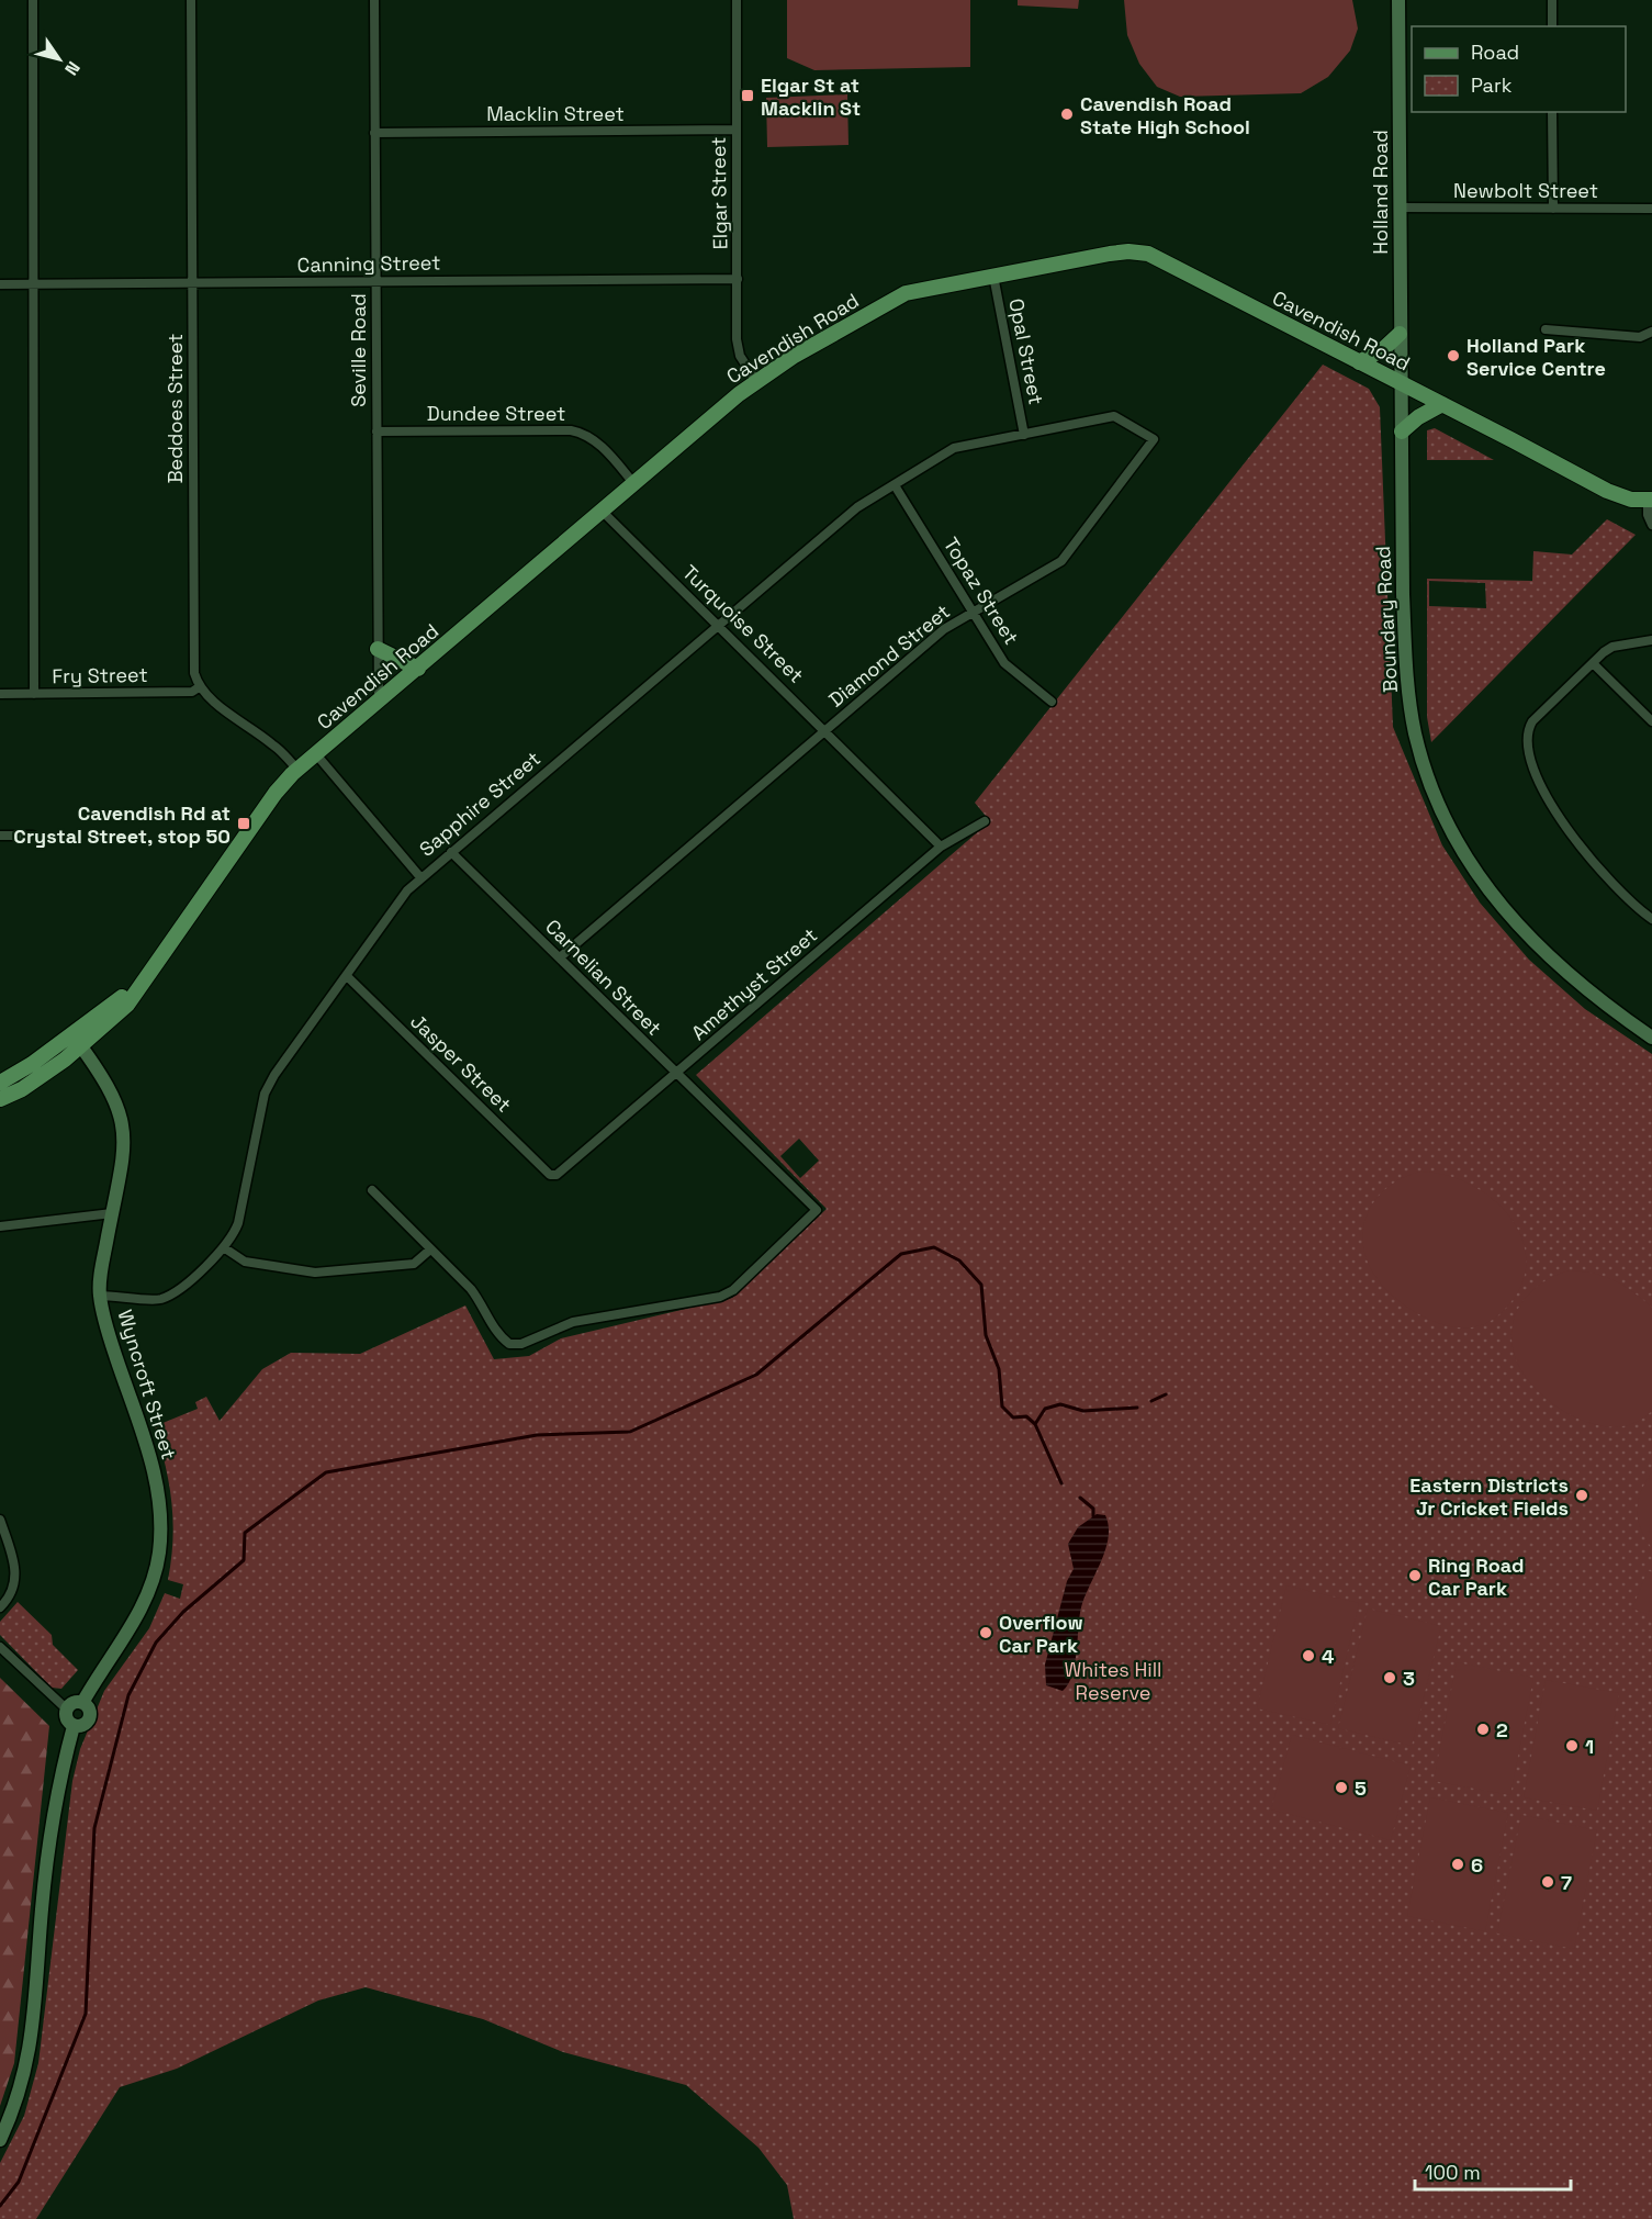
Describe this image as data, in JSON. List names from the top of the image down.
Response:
{
  "streets": {
    "main road": ["Cavendish Road"],
    "street": [
      "Macklin Street",
      "Newbolt Street",
      "Holland Road",
      "Elgar Street",
      "Canning Street",
      "Seville Road",
      "Opal Street",
      "Beddoes Street",
      "Dundee Street",
      "Topaz Street",
      "Boundary Road",
      "Turquoise Street",
      "Diamond Street",
      "Fry Street",
      "Sapphire Street",
      "Carnelian Street",
      "Amethyst Street",
      "Jasper Street",
      "Wyncroft Street"
    ]
  },
  "crossings": [
    ["Macklin Street", "Elgar Street"],
    ["Macklin Street", "Seville Road"],
    ["Newbolt Street", "Holland Road"],
    ["Holland Road", "Cavendish Road"],
    ["Holland Road", "Boundary Road"],
    ["Elgar Street", "Canning Street"],
    ["Elgar Street", "Cavendish Road"],
    ["Canning Street", "Seville Road"],
    ["Canning Street", "Beddoes Street"],
    ["Cavendish Road", "Seville Road"],
    ["Cavendish Road", "Opal Street"],
    ["Cavendish Road", "Dundee Street"],
    ["Cavendish Road", "Boundary Road"],
    ["Cavendish Road", "Turquoise Street"],
    ["Cavendish Road", "Wyncroft Street"],
    ["Seville Road", "Dundee Street"],
    ["Opal Street", "Diamond Street"],
    ["Opal Street", "Sapphire Street"],
    ["Beddoes Street", "Fry Street"],
    ["Topaz Street", "Diamond Street"],
    ["Topaz Street", "Sapphire Street"],
    ["Turquoise Street", "Diamond Street"],
    ["Turquoise Street", "Sapphire Street"],
    ["Turquoise Street", "Amethyst Street"],
    ["Diamond Street", "Sapphire Street"],
    ["Diamond Street", "Carnelian Street"],
    ["Sapphire Street", "Carnelian Street"],
    ["Sapphire Street", "Jasper Street"],
    ["Sapphire Street", "Wyncroft Street"],
    ["Carnelian Street", "Amethyst Street"],
    ["Amethyst Street", "Jasper Street"]
  ],
  "parks": ["Whites Hill Reserve"],
  "places": {
    "transit": ["Elgar St at Macklin St", "Cavendish Rd at Crystal Street, stop 50"],
    "other": [
      "Cavendish Road State High School",
      "Holland Park Service Centre",
      "Eastern Districts Jr Cricket Fields",
      "Ring Road Car Park",
      "Overflow Car Park",
      "4",
      "3",
      "2",
      "1",
      "5",
      "6",
      "7"
    ]
  },
  "legend": ["Road", "Park"],
  "scale_bar": "100 m",
  "north": "bottom right"
}
